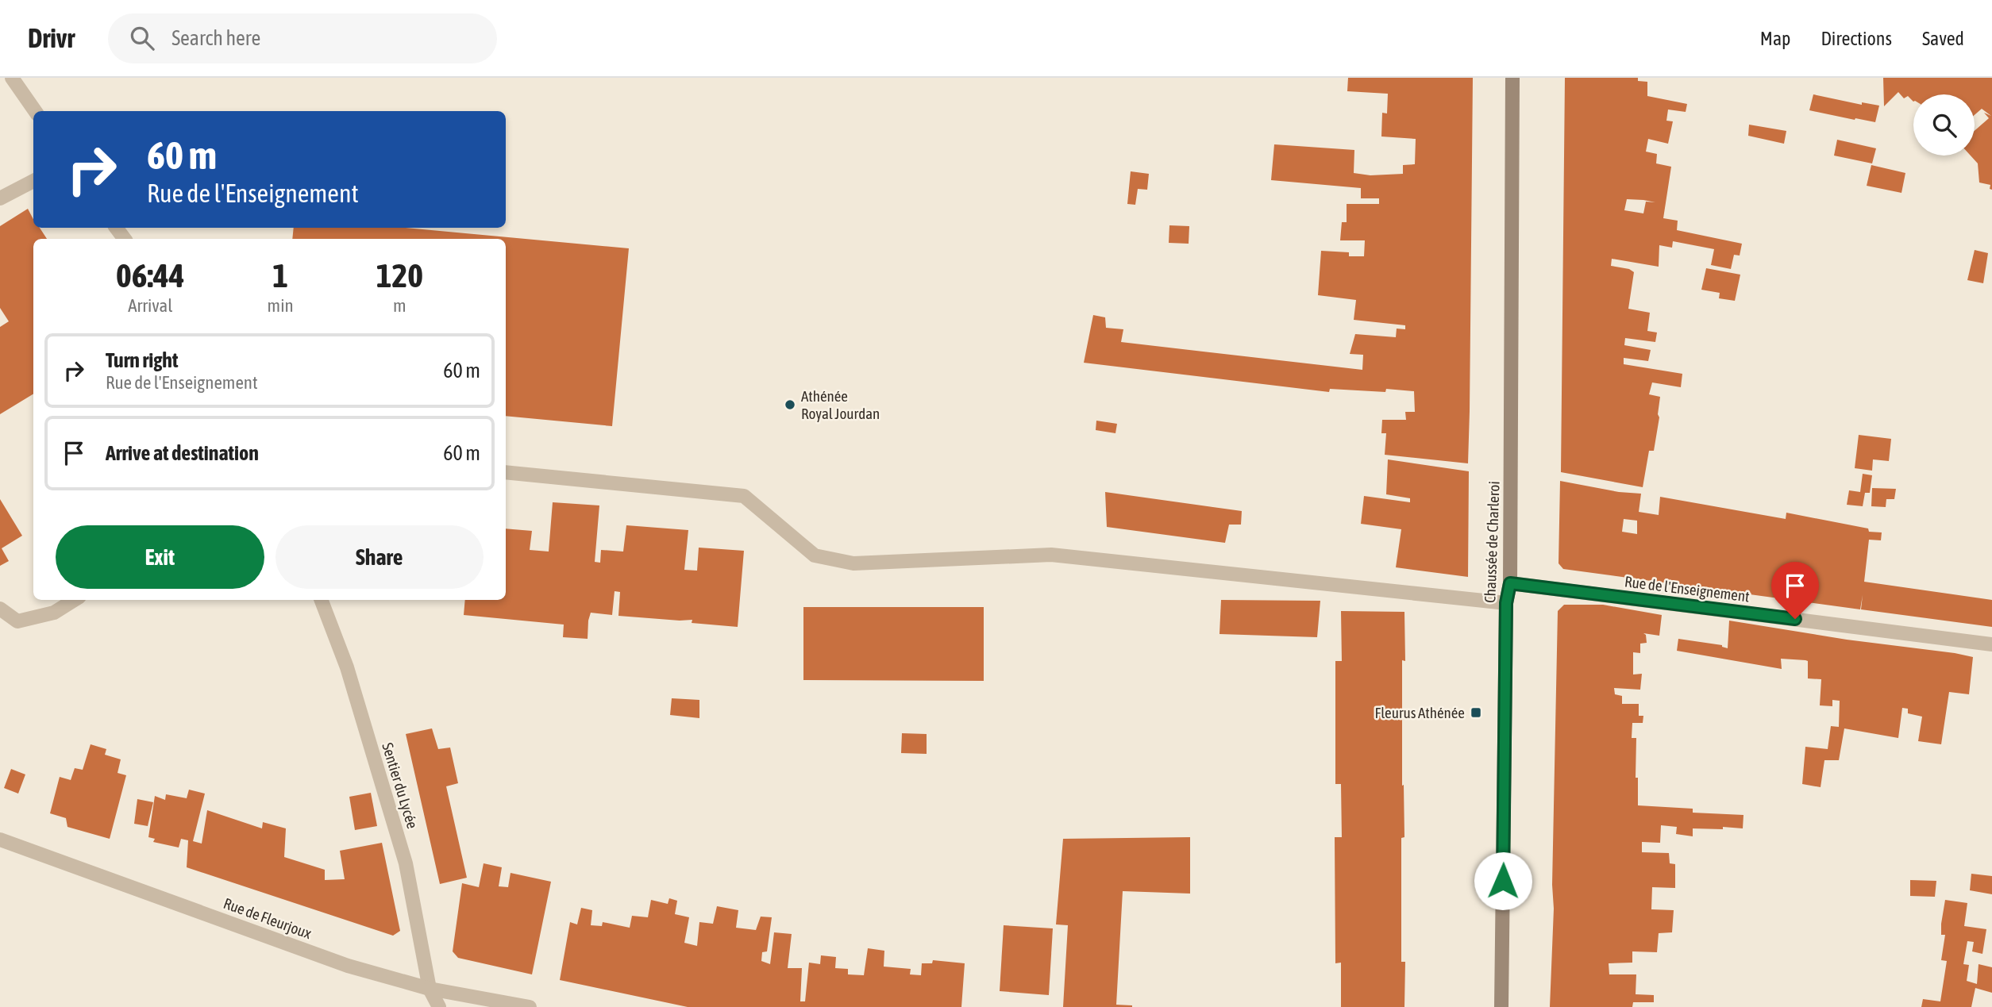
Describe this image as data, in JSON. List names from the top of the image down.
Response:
{
  "streets": {
    "main road": ["Chaussée de Charleroi"],
    "street": ["Rue de l'Enseignement", "Sentier du Lycée", "Rue de Fleurjoux"]
  },
  "crossings": [
    ["Chaussée de Charleroi", "Rue de l'Enseignement"],
    ["Sentier du Lycée", "Rue de Fleurjoux"]
  ],
  "places": {
    "other": ["Athénée Royal Jourdan"],
    "transit": ["Fleurus Athénée"]
  },
  "page": {
    "header": "Drivr",
    "search": "Search here",
    "nav": ["Map", "Directions", "Saved"],
    "turn": ["60 m", "Rue de l'Enseignement"],
    "eta": [
      "06:44",
      "Arrival",
      "1",
      "min",
      "120",
      "m"
    ],
    "list": [
      {
        "name": "Turn right",
        "note": "Rue de l'Enseignement",
        "value": "60 m"
      },
      {
        "name": "Arrive at destination",
        "value": "60 m"
      }
    ],
    "buttons": ["Exit", "Share"]
  }
}
